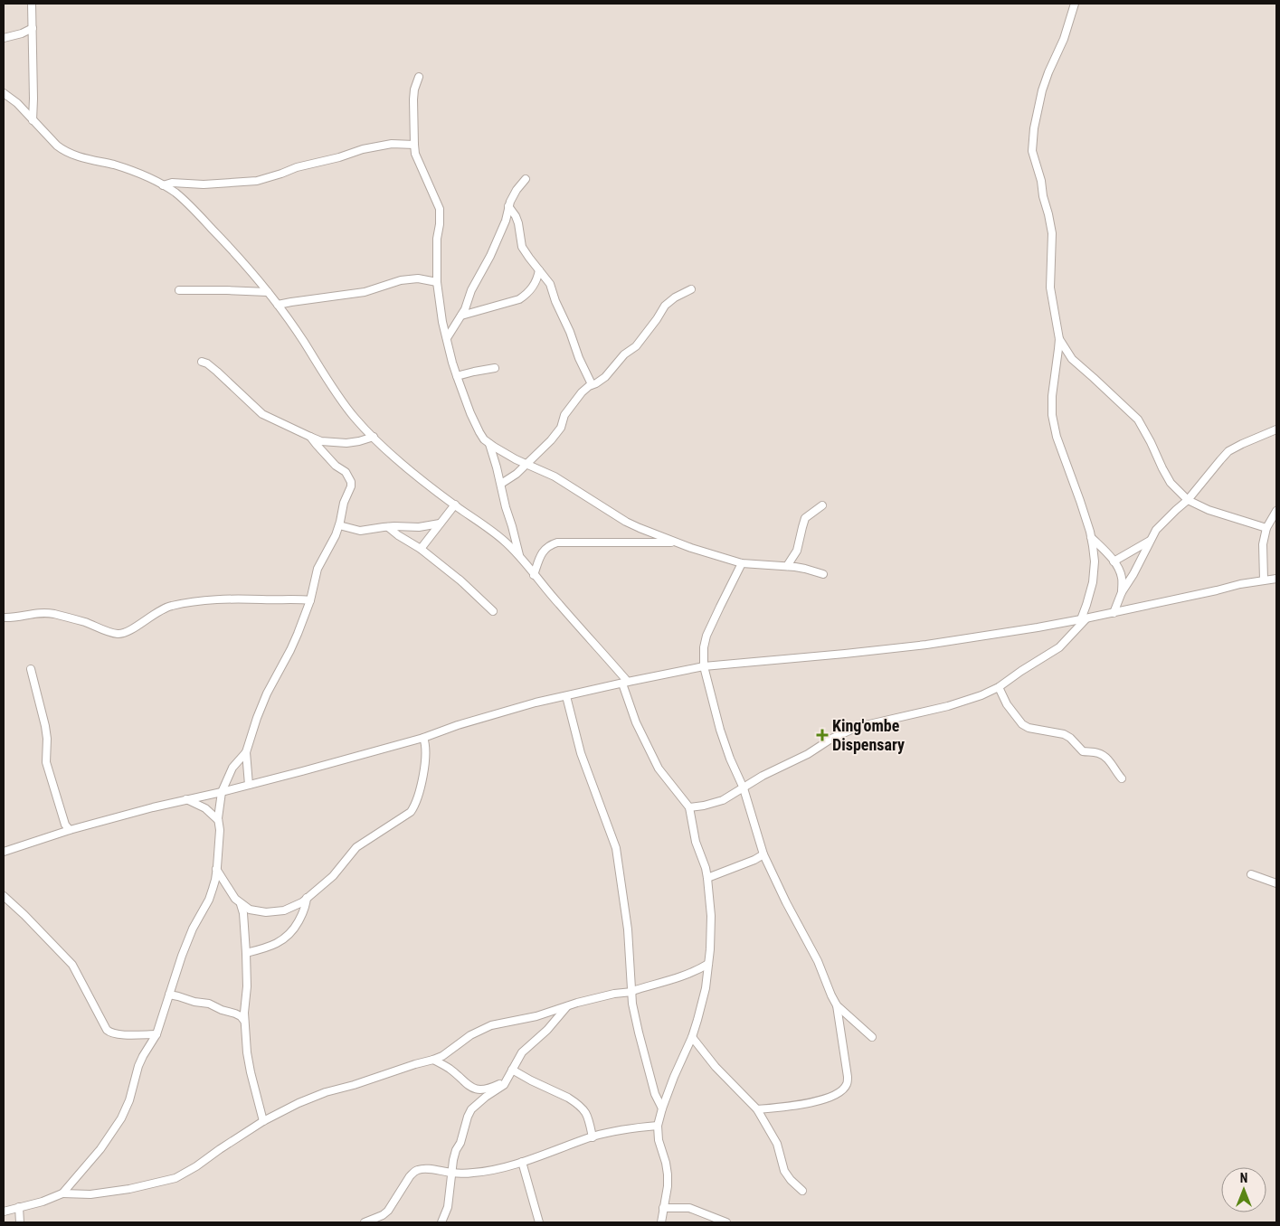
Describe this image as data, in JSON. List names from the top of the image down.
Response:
{
  "places": {
    "health": ["King'ombe Dispensary"]
  },
  "north": "top"
}
